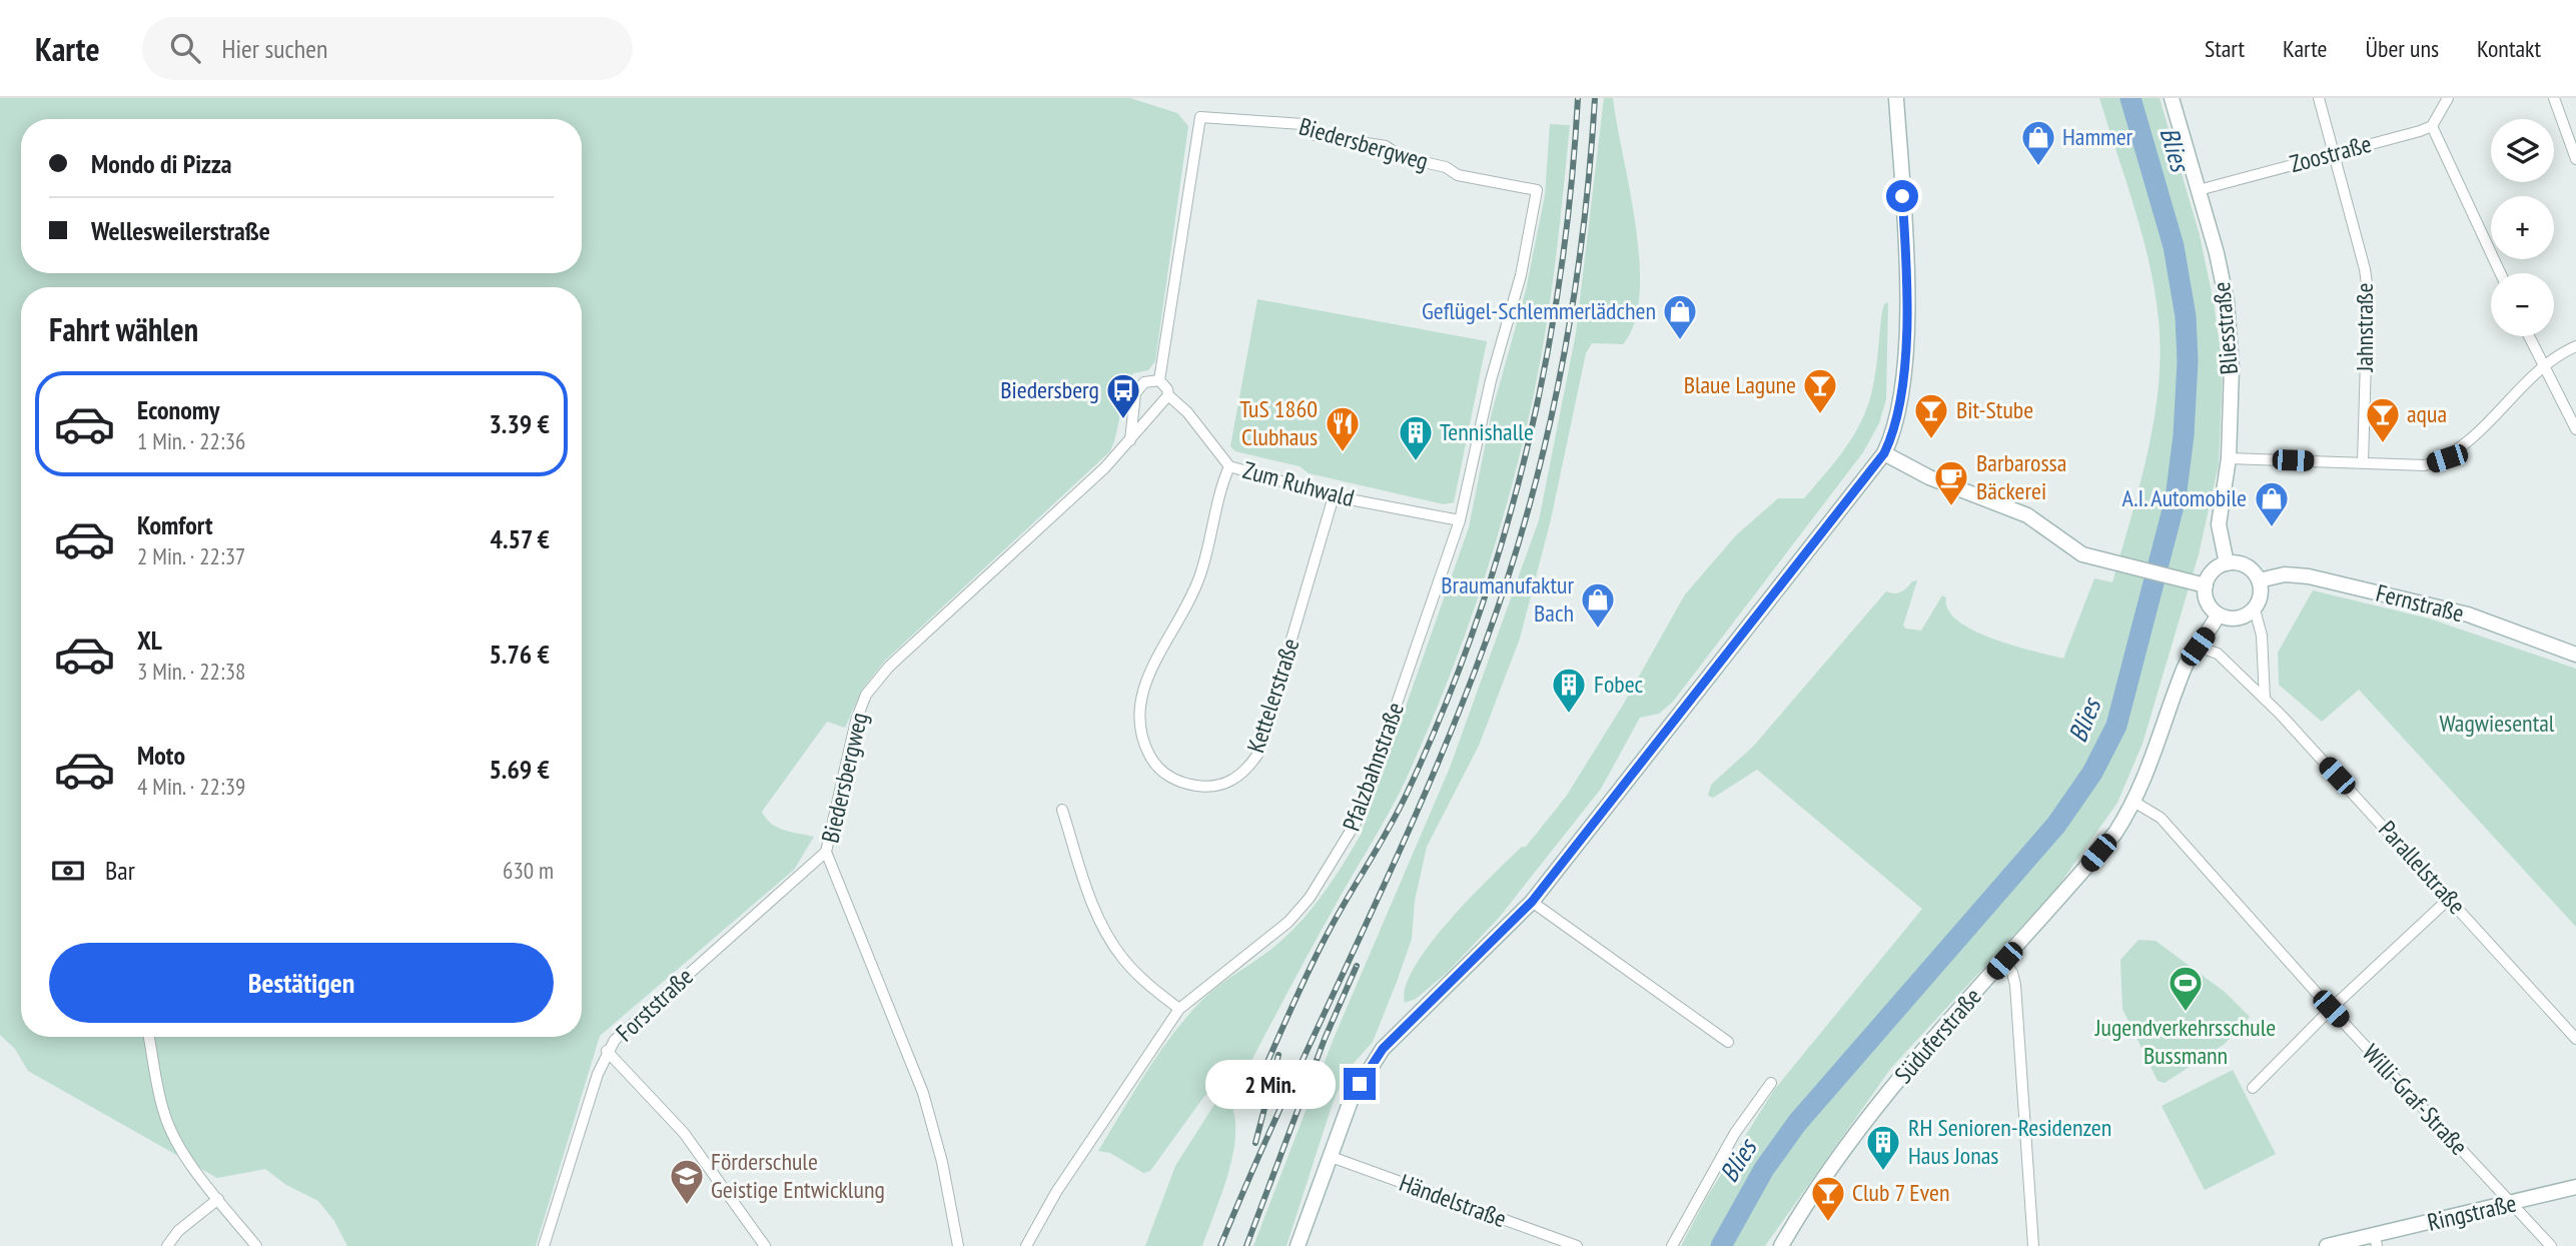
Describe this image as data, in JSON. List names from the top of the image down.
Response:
{
  "streets": {
    "street": [
      "Biedersbergweg",
      "Zoostraße",
      "Jahnstraße",
      "Bliesstraße",
      "Zum Ruhwald",
      "Fernstraße",
      "Kettelerstraße",
      "Pfalzbahnstraße",
      "Parallelstraße",
      "Forststraße",
      "Süduferstraße",
      "Willi-Graf-Straße",
      "Händelstraße",
      "Ringstraße"
    ]
  },
  "crossings": [
    ["Biedersbergweg", "Zum Ruhwald"],
    ["Biedersbergweg", "Pfalzbahnstraße"],
    ["Biedersbergweg", "Forststraße"],
    ["Zoostraße", "Jahnstraße"],
    ["Zoostraße", "Bliesstraße"],
    ["Bliesstraße", "Fernstraße"],
    ["Zum Ruhwald", "Kettelerstraße"],
    ["Zum Ruhwald", "Pfalzbahnstraße"],
    ["Süduferstraße", "Willi-Graf-Straße"],
    ["Willi-Graf-Straße", "Ringstraße"]
  ],
  "water": ["Blies"],
  "parks": ["Wagwiesental"],
  "places": {
    "shop": [
      "Hammer",
      "Geflügel-Schlemmerlädchen",
      "A.I. Automobile",
      "Braumanufaktur Bach"
    ],
    "bar": [
      "Blaue Lagune",
      "Bit-Stube",
      "aqua",
      "Club 7 Even"
    ],
    "bus stop": ["Biedersberg"],
    "restaurant": ["TuS 1860 Clubhaus"],
    "building": ["Tennishalle", "Fobec", "RH Senioren-Residenzen Haus Jonas"],
    "cafe": ["Barbarossa Bäckerei"],
    "sports": ["Jugendverkehrsschule Bussmann"],
    "school or university": ["Förderschule Geistige Entwicklung"]
  },
  "page": {
    "header": "Karte",
    "search": "Hier suchen",
    "nav": [
      "Start",
      "Karte",
      "Über uns",
      "Kontakt"
    ],
    "map_buttons": ["+", "−"],
    "banner": ["Mondo di Pizza", "Wellesweilerstraße"],
    "heading": "Fahrt wählen",
    "list": [
      {
        "name": "Economy",
        "note": "1 Min. · 22:36",
        "value": "3.39 €"
      },
      {
        "name": "Komfort",
        "note": "2 Min. · 22:37",
        "value": "4.57 €"
      },
      {
        "name": "XL",
        "note": "3 Min. · 22:38",
        "value": "5.76 €"
      },
      {
        "name": "Moto",
        "note": "4 Min. · 22:39",
        "value": "5.69 €"
      }
    ],
    "pay": ["Bar", "630 m"],
    "buttons": "Bestätigen",
    "bubble": "2 Min."
  }
}
